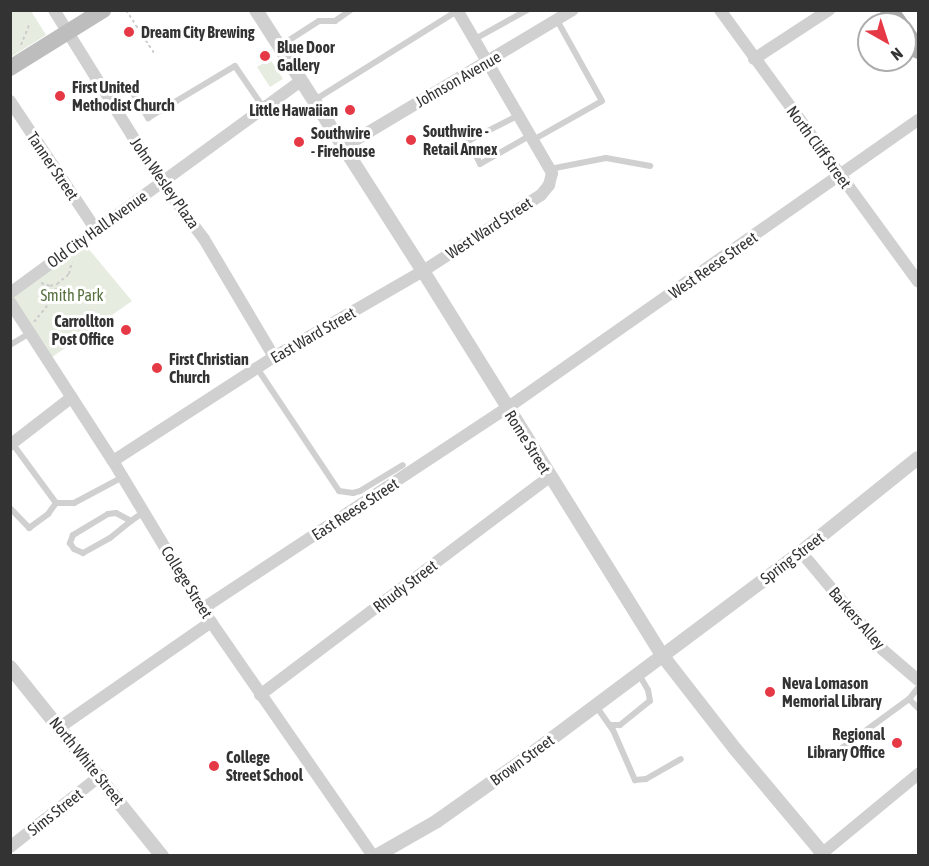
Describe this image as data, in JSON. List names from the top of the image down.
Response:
{
  "streets": {
    "street": [
      "Johnson Avenue",
      "North Cliff Street",
      "Tanner Street",
      "John Wesley Plaza",
      "West Ward Street",
      "Old City Hall Avenue",
      "West Reese Street",
      "East Ward Street",
      "Rome Street",
      "East Reese Street",
      "Spring Street",
      "College Street",
      "Rhudy Street",
      "Barkers Alley",
      "Brown Street",
      "North White Street",
      "Sims Street"
    ]
  },
  "crossings": [
    ["Johnson Avenue", "Rome Street"],
    ["North Cliff Street", "West Reese Street"],
    ["Tanner Street", "Old City Hall Avenue"],
    ["John Wesley Plaza", "Old City Hall Avenue"],
    ["John Wesley Plaza", "East Ward Street"],
    ["West Ward Street", "East Ward Street"],
    ["West Ward Street", "Rome Street"],
    ["Old City Hall Avenue", "Rome Street"],
    ["West Reese Street", "Rome Street"],
    ["West Reese Street", "East Reese Street"],
    ["East Ward Street", "Rome Street"],
    ["East Ward Street", "College Street"],
    ["Rome Street", "East Reese Street"],
    ["Rome Street", "Spring Street"],
    ["Rome Street", "Rhudy Street"],
    ["Rome Street", "Brown Street"],
    ["East Reese Street", "College Street"],
    ["Spring Street", "Barkers Alley"],
    ["Spring Street", "Brown Street"],
    ["College Street", "Rhudy Street"],
    ["College Street", "Brown Street"],
    ["North White Street", "Sims Street"]
  ],
  "parks": ["Smith Park"],
  "places": [
    "Dream City Brewing",
    "Blue Door Gallery",
    "First United Methodist Church",
    "Little Hawaiian",
    "Southwire - Retail Annex",
    "Southwire - Firehouse",
    "Carrollton Post Office",
    "First Christian Church",
    "Neva Lomason Memorial Library",
    "Regional Library Office",
    "College Street School"
  ],
  "north": "bottom right"
}
